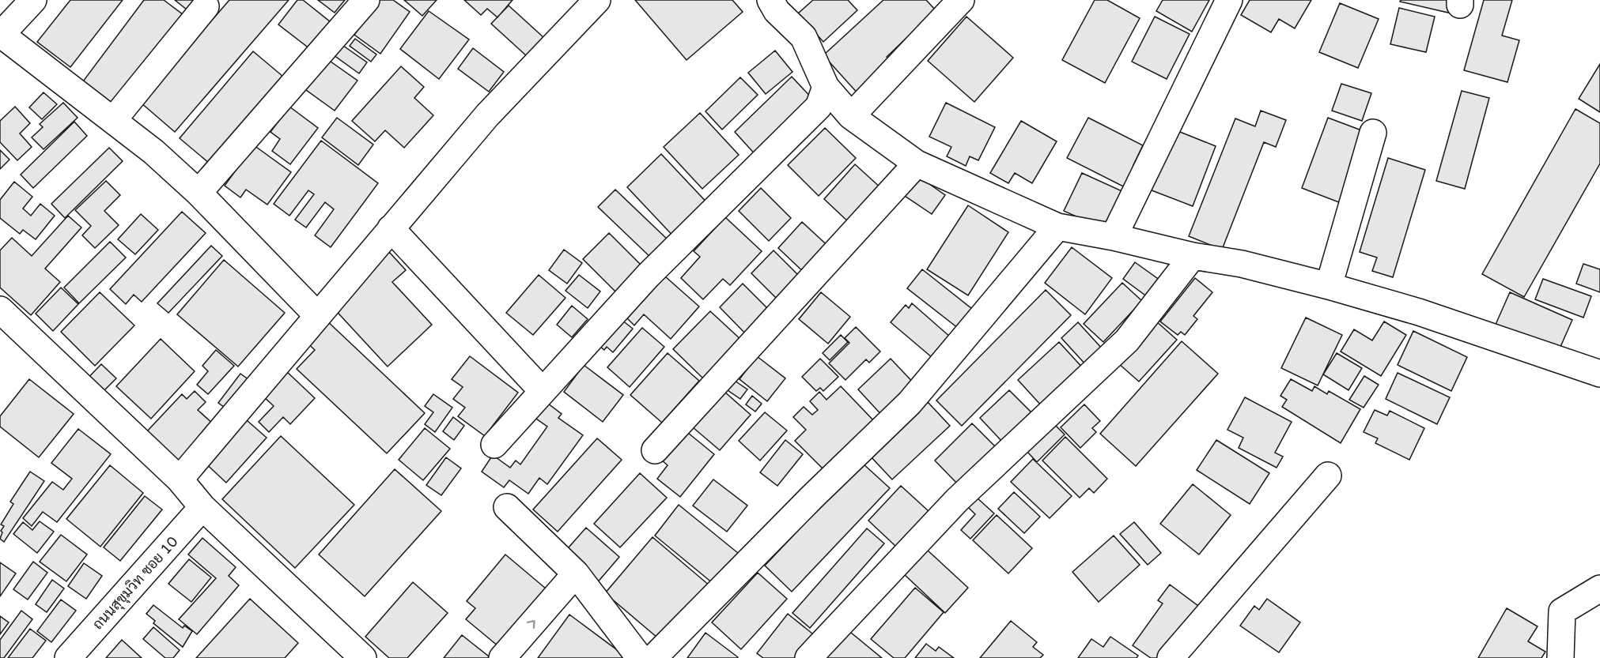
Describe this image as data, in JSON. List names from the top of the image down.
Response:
{
  "streets": {
    "street": ["ถนนสุขุมวิท ซอย 10"]
  }
}
